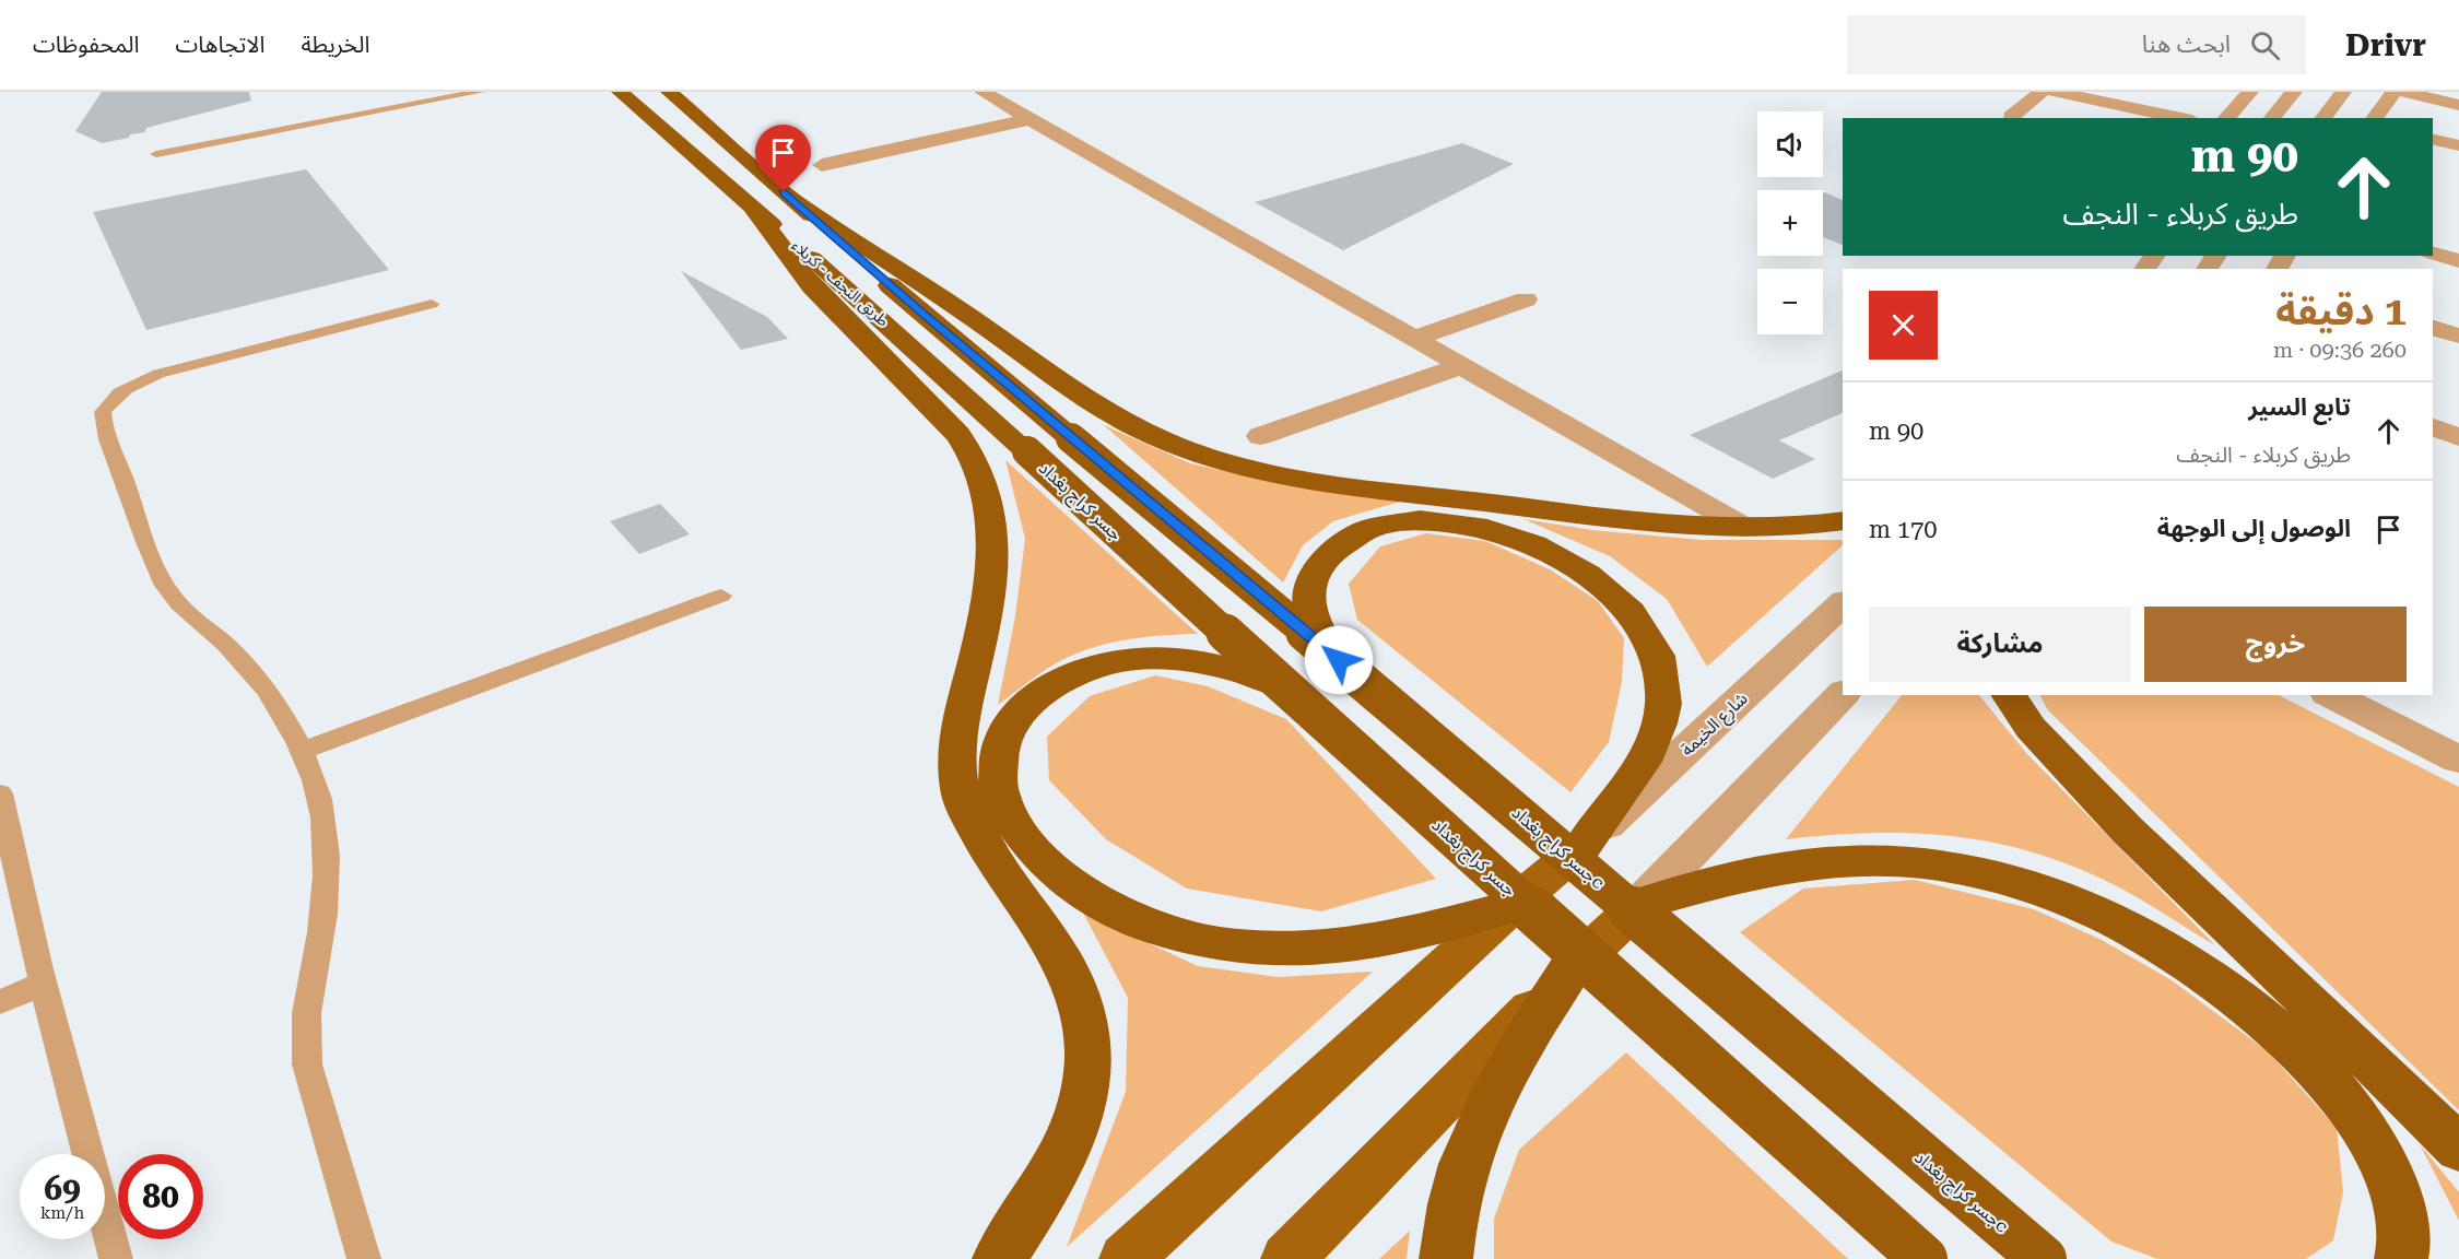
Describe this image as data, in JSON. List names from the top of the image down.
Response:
{
  "streets": {
    "highway": ["طريق النجف - کربلاء", "جسر كراج بغداد", "جسر كراج بغدادc"],
    "street": ["شارع الخيمة"]
  },
  "crossings": [
    ["طريق النجف - کربلاء", "جسر كراج بغداد"]
  ],
  "page": {
    "header": "Drivr",
    "search": "ابحث هنا",
    "nav": ["الخريطة", "الاتجاهات", "المحفوظات"],
    "map_buttons": ["+", "−"],
    "turn": ["90 m", "طريق کربلاء - النجف"],
    "heading": ["1 دقيقة", "260 m · 09:36"],
    "list": [
      {
        "name": "تابع السير",
        "note": "طريق کربلاء - النجف",
        "value": "90 m"
      },
      {
        "name": "الوصول إلى الوجهة",
        "value": "170 m"
      }
    ],
    "buttons": ["خروج", "مشاركة"],
    "speed": "69 km/h",
    "limit": "80"
  }
}
